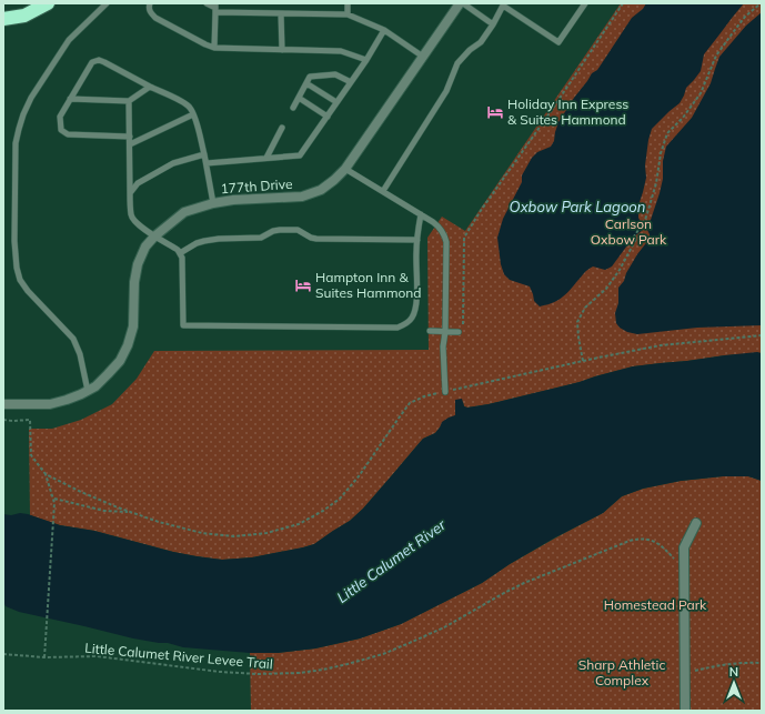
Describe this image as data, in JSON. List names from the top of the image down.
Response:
{
  "streets": {
    "street": ["177th Drive"],
    "path": ["Little Calumet River Levee Trail"]
  },
  "water": ["Oxbow Park Lagoon", "Little Calumet River"],
  "parks": ["Carlson Oxbow Park", "Homestead Park", "Sharp Athletic Complex"],
  "places": {
    "hotel": ["Holiday Inn Express & Suites Hammond", "Hampton Inn & Suites Hammond"]
  },
  "north": "top"
}
